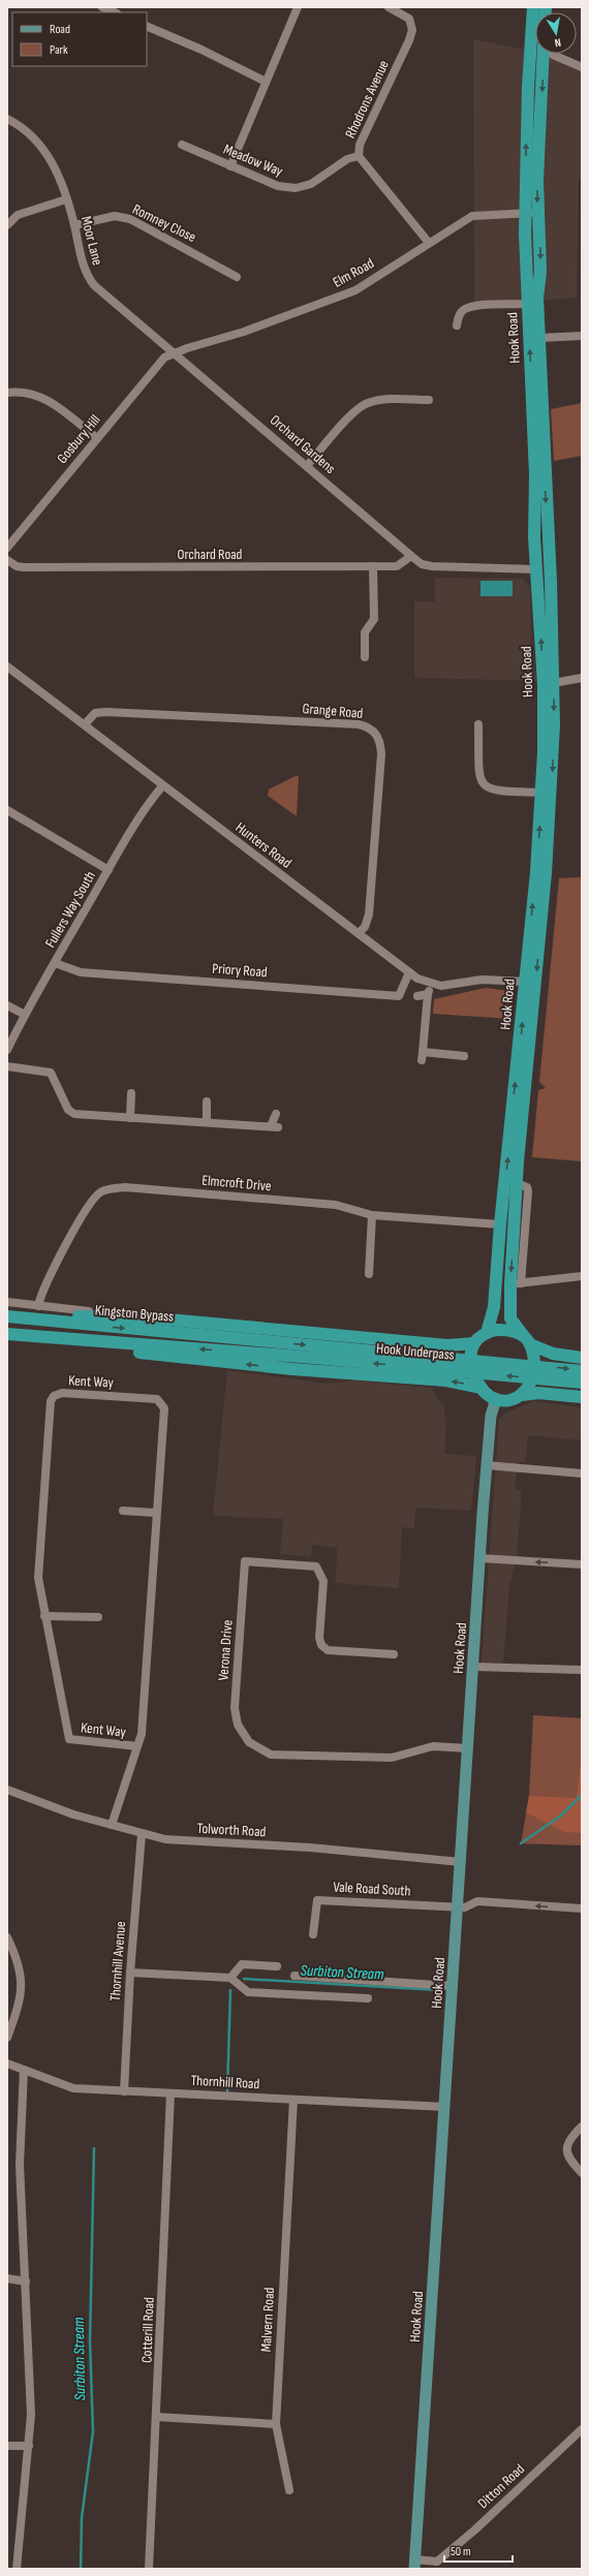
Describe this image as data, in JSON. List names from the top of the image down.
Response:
{
  "streets": {
    "highway": ["Hook Road", "Kingston Bypass", "Hook Underpass"],
    "street": [
      "Rhodrons Avenue",
      "Meadow Way",
      "Romney Close",
      "Moor Lane",
      "Elm Road",
      "Gosbury Hill",
      "Orchard Gardens",
      "Orchard Road",
      "Grange Road",
      "Hunters Road",
      "Fullers Way South",
      "Priory Road",
      "Elmcroft Drive",
      "Kent Way",
      "Verona Drive",
      "Tolworth Road",
      "Vale Road South",
      "Thornhill Avenue",
      "Thornhill Road",
      "Malvern Road",
      "Cotterill Road",
      "Ditton Road"
    ]
  },
  "crossings": [
    ["Rhodrons Avenue", "Meadow Way"],
    ["Rhodrons Avenue", "Elm Road"],
    ["Romney Close", "Moor Lane"],
    ["Moor Lane", "Elm Road"],
    ["Moor Lane", "Gosbury Hill"],
    ["Moor Lane", "Orchard Gardens"],
    ["Elm Road", "Hook Road"],
    ["Elm Road", "Gosbury Hill"],
    ["Elm Road", "Orchard Gardens"],
    ["Hook Road", "Orchard Gardens"],
    ["Hook Road", "Hunters Road"],
    ["Hook Road", "Elmcroft Drive"],
    ["Hook Road", "Verona Drive"],
    ["Hook Road", "Tolworth Road"],
    ["Hook Road", "Vale Road South"],
    ["Hook Road", "Thornhill Road"],
    ["Hook Road", "Ditton Road"],
    ["Gosbury Hill", "Orchard Gardens"],
    ["Orchard Gardens", "Orchard Road"],
    ["Grange Road", "Hunters Road"],
    ["Hunters Road", "Fullers Way South"],
    ["Hunters Road", "Priory Road"],
    ["Fullers Way South", "Priory Road"],
    ["Kingston Bypass", "Hook Underpass"],
    ["Kent Way", "Tolworth Road"],
    ["Tolworth Road", "Thornhill Avenue"],
    ["Thornhill Avenue", "Thornhill Road"],
    ["Thornhill Road", "Malvern Road"],
    ["Thornhill Road", "Cotterill Road"]
  ],
  "water": ["Surbiton Stream"],
  "legend": ["Road", "Park"],
  "scale_bar": "50 m",
  "north": "bottom"
}
